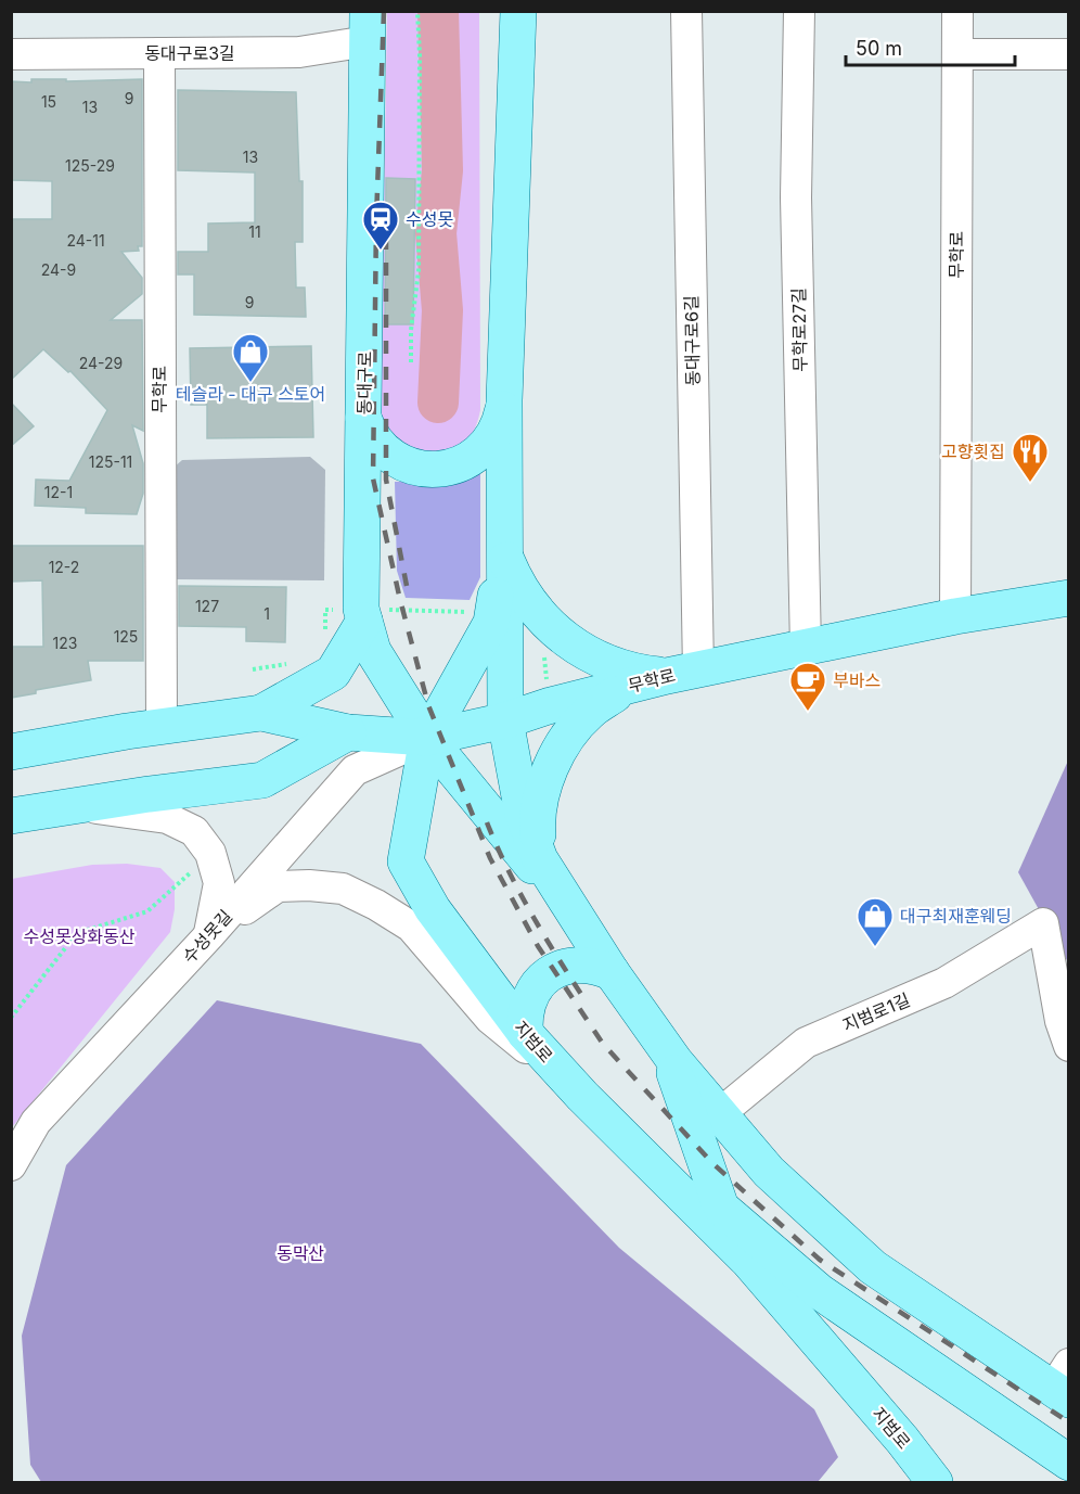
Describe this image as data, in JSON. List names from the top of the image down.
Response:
{
  "streets": {
    "main road": ["무학로", "동대구로", "지범로"],
    "street": [
      "동대구로3길",
      "무학로27길",
      "동대구로6길",
      "수성못길",
      "지범로1길"
    ]
  },
  "crossings": [
    ["동대구로3길", "무학로"],
    ["동대구로3길", "동대구로"],
    ["무학로", "무학로27길"],
    ["무학로", "동대구로6길"],
    ["무학로", "동대구로"],
    ["무학로", "수성못길"],
    ["무학로", "지범로"],
    ["동대구로", "수성못길"],
    ["동대구로", "지범로"],
    ["수성못길", "지범로"]
  ],
  "parks": ["수성못상화동산", "동막산"],
  "places": {
    "station": ["수성못"],
    "shop": ["테슬라 - 대구 스토어", "대구최재훈웨딩"],
    "restaurant": ["고향횟집"],
    "cafe": ["부바스"]
  },
  "house_numbers": [
    "9",
    "15",
    "13",
    "13",
    "125-29",
    "11",
    "24-11",
    "24-9",
    "9",
    "24-29",
    "125-11",
    "12-1",
    "12-2",
    "127",
    "1",
    "125",
    "123"
  ],
  "scale_bar": "50 m"
}
